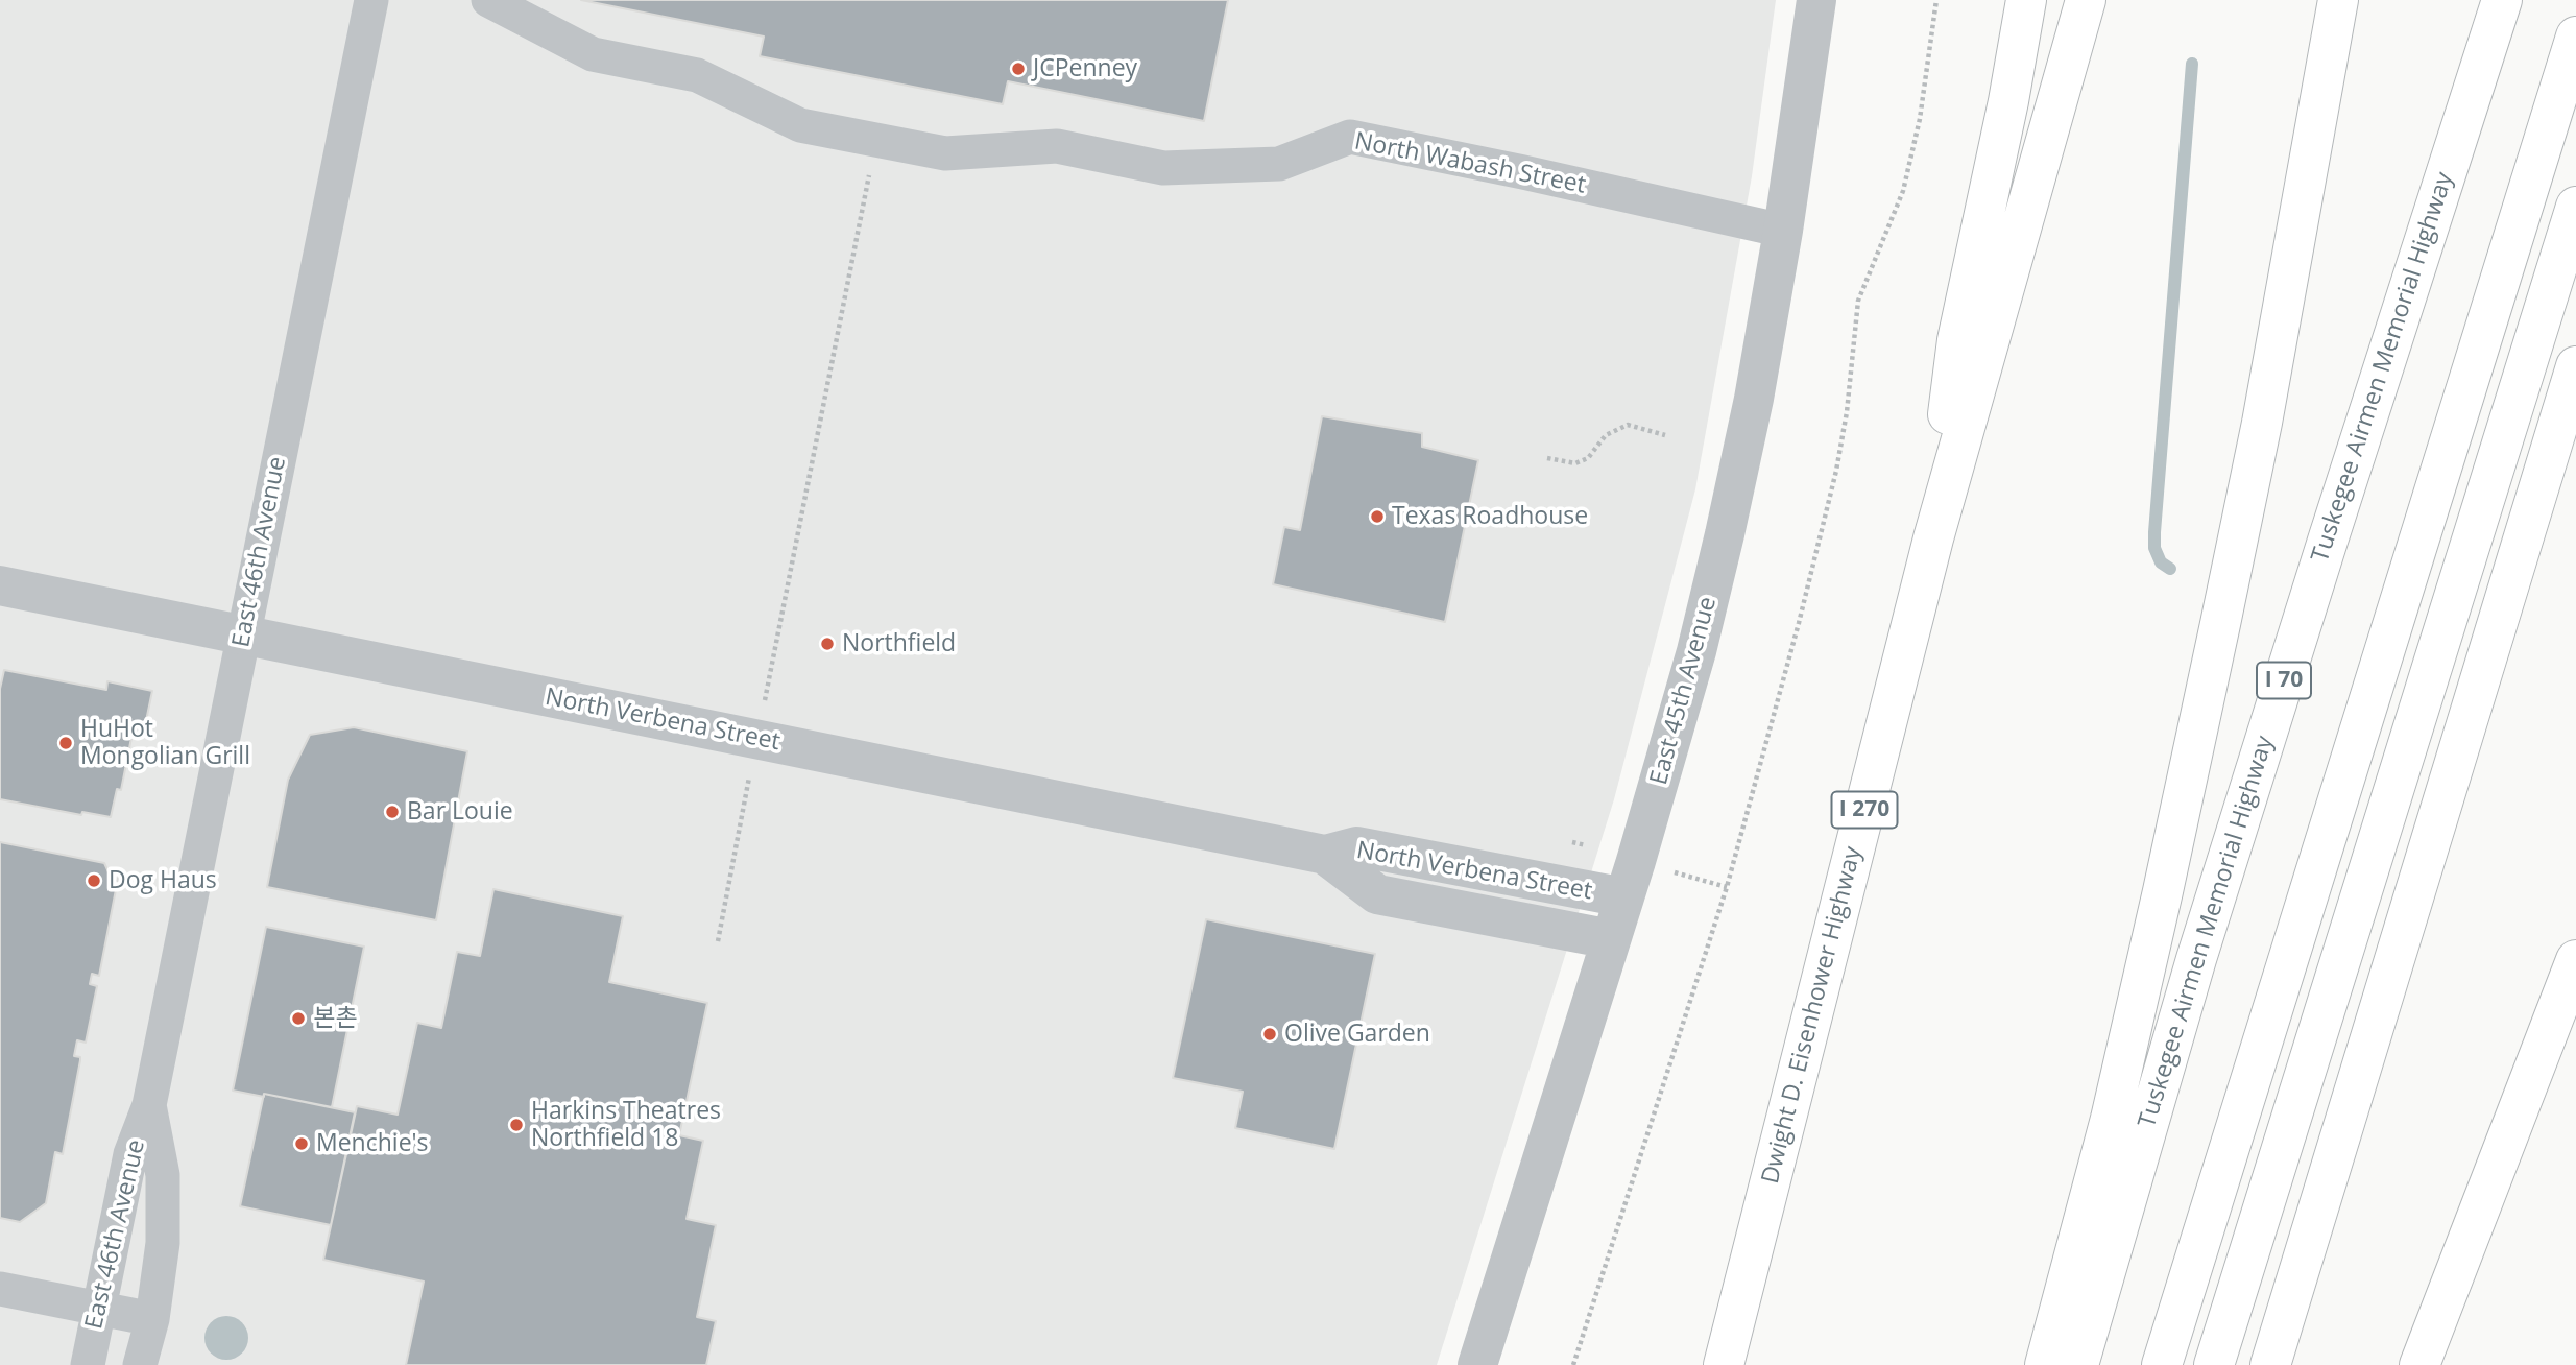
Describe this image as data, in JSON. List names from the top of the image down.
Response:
{
  "streets": {
    "highway": [
      "Tuskegee Airmen Memorial Highway",
      "I 70",
      "I 270",
      "Dwight D. Eisenhower Highway"
    ],
    "street": [
      "North Wabash Street",
      "East 46th Avenue",
      "East 45th Avenue",
      "North Verbena Street"
    ]
  },
  "crossings": [
    ["North Wabash Street", "East 45th Avenue"],
    ["East 46th Avenue", "North Verbena Street"],
    ["East 45th Avenue", "North Verbena Street"]
  ],
  "places": [
    "JCPenney",
    "Texas Roadhouse",
    "Northfield",
    "HuHot Mongolian Grill",
    "Bar Louie",
    "Dog Haus",
    "본촌",
    "Olive Garden",
    "Harkins Theatres Northfield 18",
    "Menchie's"
  ]
}
